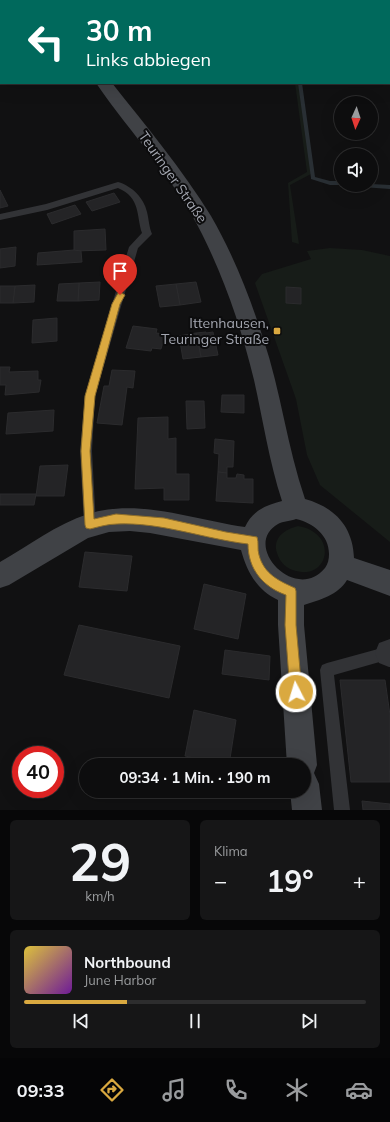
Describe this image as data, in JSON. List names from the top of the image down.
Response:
{
  "streets": {
    "street": ["Teuringer Straße"]
  },
  "places": {
    "transit": ["Ittenhausen, Teuringer Straße"]
  },
  "north": "bottom",
  "page": {
    "turn": ["30 m", "Links abbiegen"],
    "limit": "40",
    "trip": "09:34 · 1 Min. · 190 m",
    "tile": [
      ["29", "km/h"],
      "Klima"
    ],
    "heat": ["−", "19°", "+"],
    "song": ["Northbound", "June Harbor"],
    "tabs": "09:33"
  }
}
